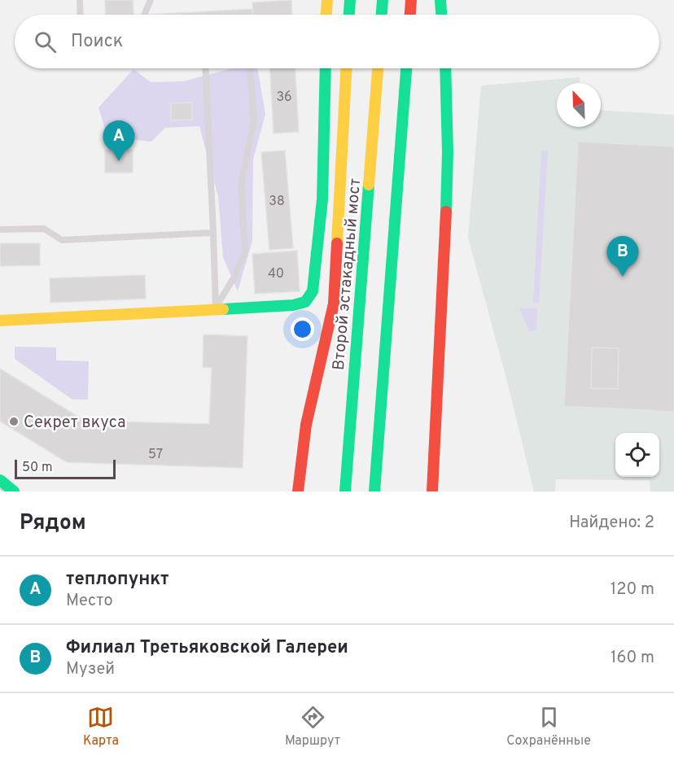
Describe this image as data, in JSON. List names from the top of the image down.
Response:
{
  "streets": {
    "main road": ["Второй эстакадный мост"]
  },
  "places": ["Секрет вкуса"],
  "house_numbers": [
    "36",
    "38",
    "40",
    "57"
  ],
  "scale_bar": "50 m",
  "north": "top left",
  "page": {
    "search": "Поиск",
    "pins": ["A", "B"],
    "scale": "50 m",
    "heading": ["Рядом", "Найдено: 2"],
    "list": [
      {
        "mark": "A",
        "name": "теплопункт",
        "note": "Место",
        "value": "120 m"
      },
      {
        "mark": "B",
        "name": "Филиал Третьяковской Галереи",
        "note": "Музей",
        "value": "160 m"
      }
    ],
    "nav": ["Карта", "Маршрут", "Сохранённые"]
  }
}
